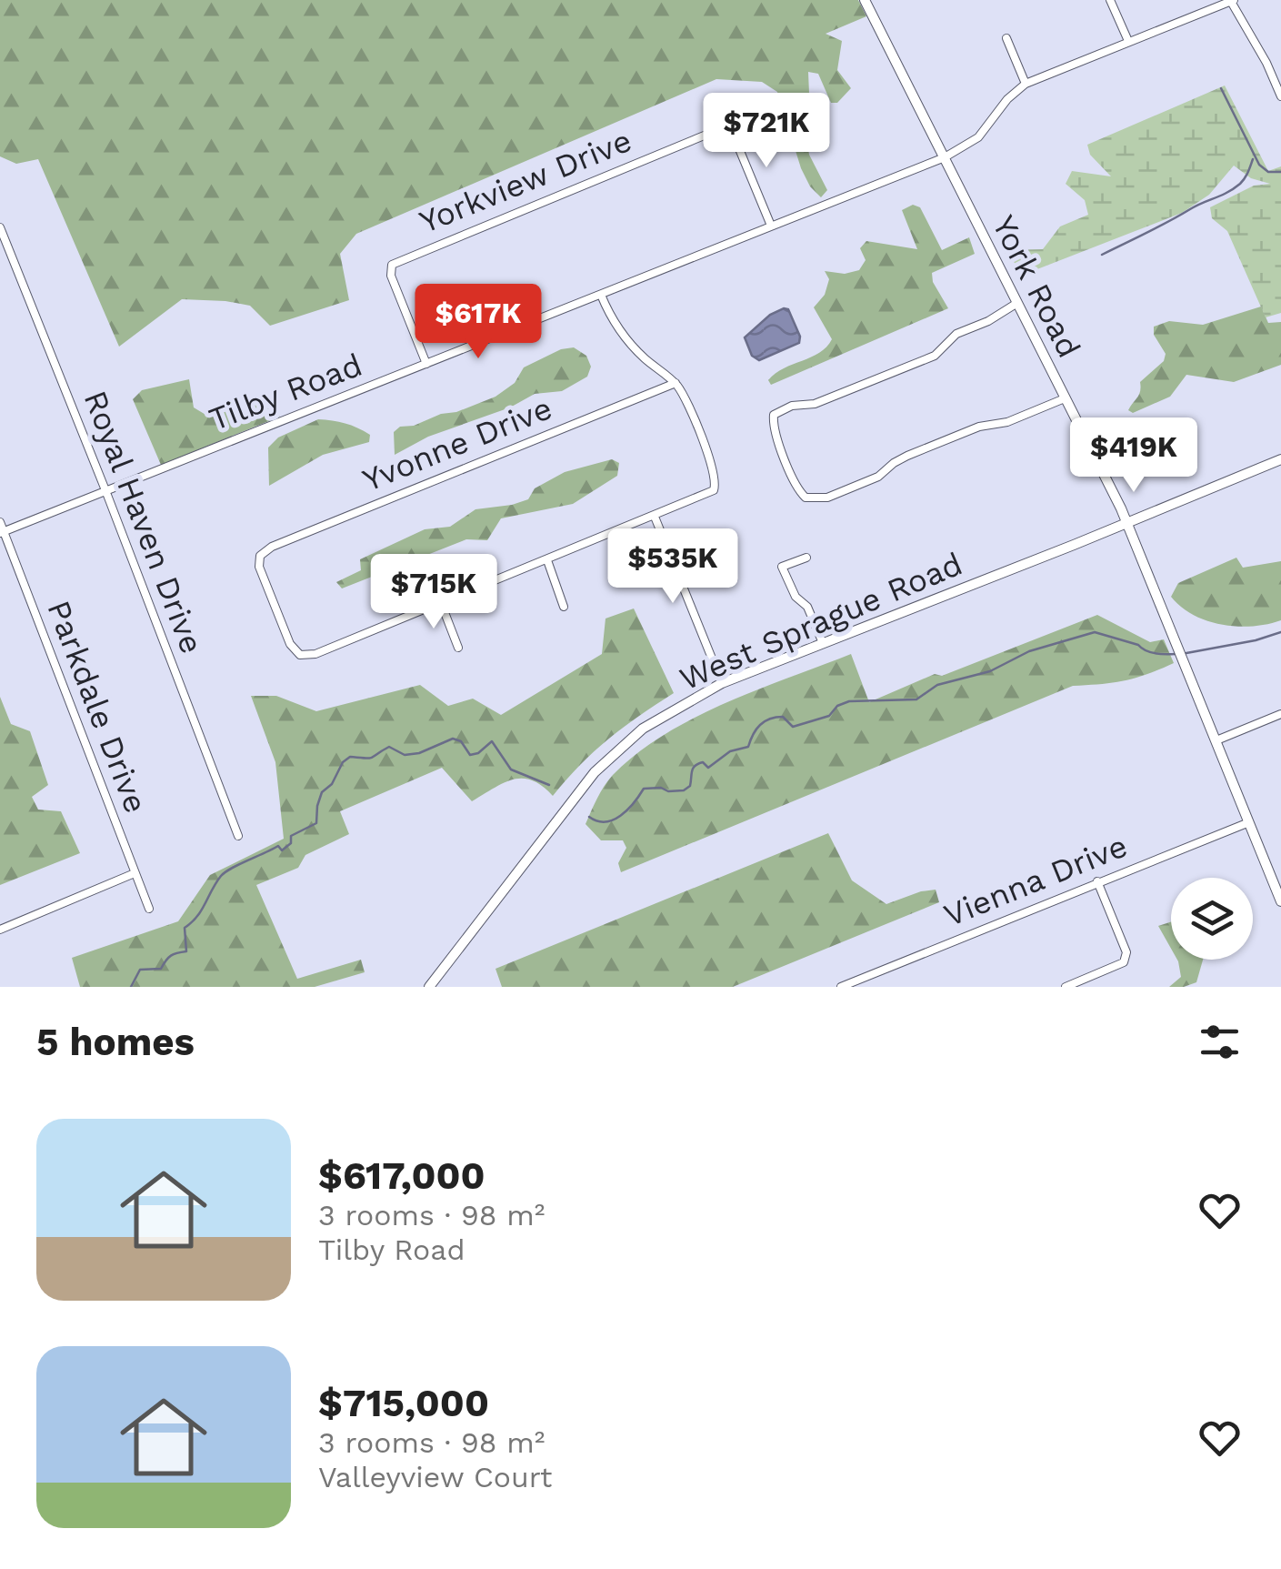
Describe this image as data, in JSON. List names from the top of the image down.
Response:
{
  "streets": {
    "street": [
      "Yorkview Drive",
      "York Road",
      "Tilby Road",
      "Yvonne Drive",
      "Royal Haven Drive",
      "West Sprague Road",
      "Parkdale Drive",
      "Vienna Drive"
    ]
  },
  "crossings": [
    ["Yorkview Drive", "Tilby Road"],
    ["York Road", "Tilby Road"],
    ["York Road", "West Sprague Road"],
    ["York Road", "Vienna Drive"],
    ["Tilby Road", "Royal Haven Drive"],
    ["Tilby Road", "Parkdale Drive"]
  ],
  "page": {
    "price": [
      "$721K",
      "$617K",
      "$419K",
      "$535K",
      "$715K"
    ],
    "heading": "5 homes",
    "list": [
      {
        "name": "$617,000",
        "note": "3 rooms · 98 m² · Tilby Road"
      },
      {
        "name": "$715,000",
        "note": "3 rooms · 98 m² · Valleyview Court"
      }
    ]
  }
}
